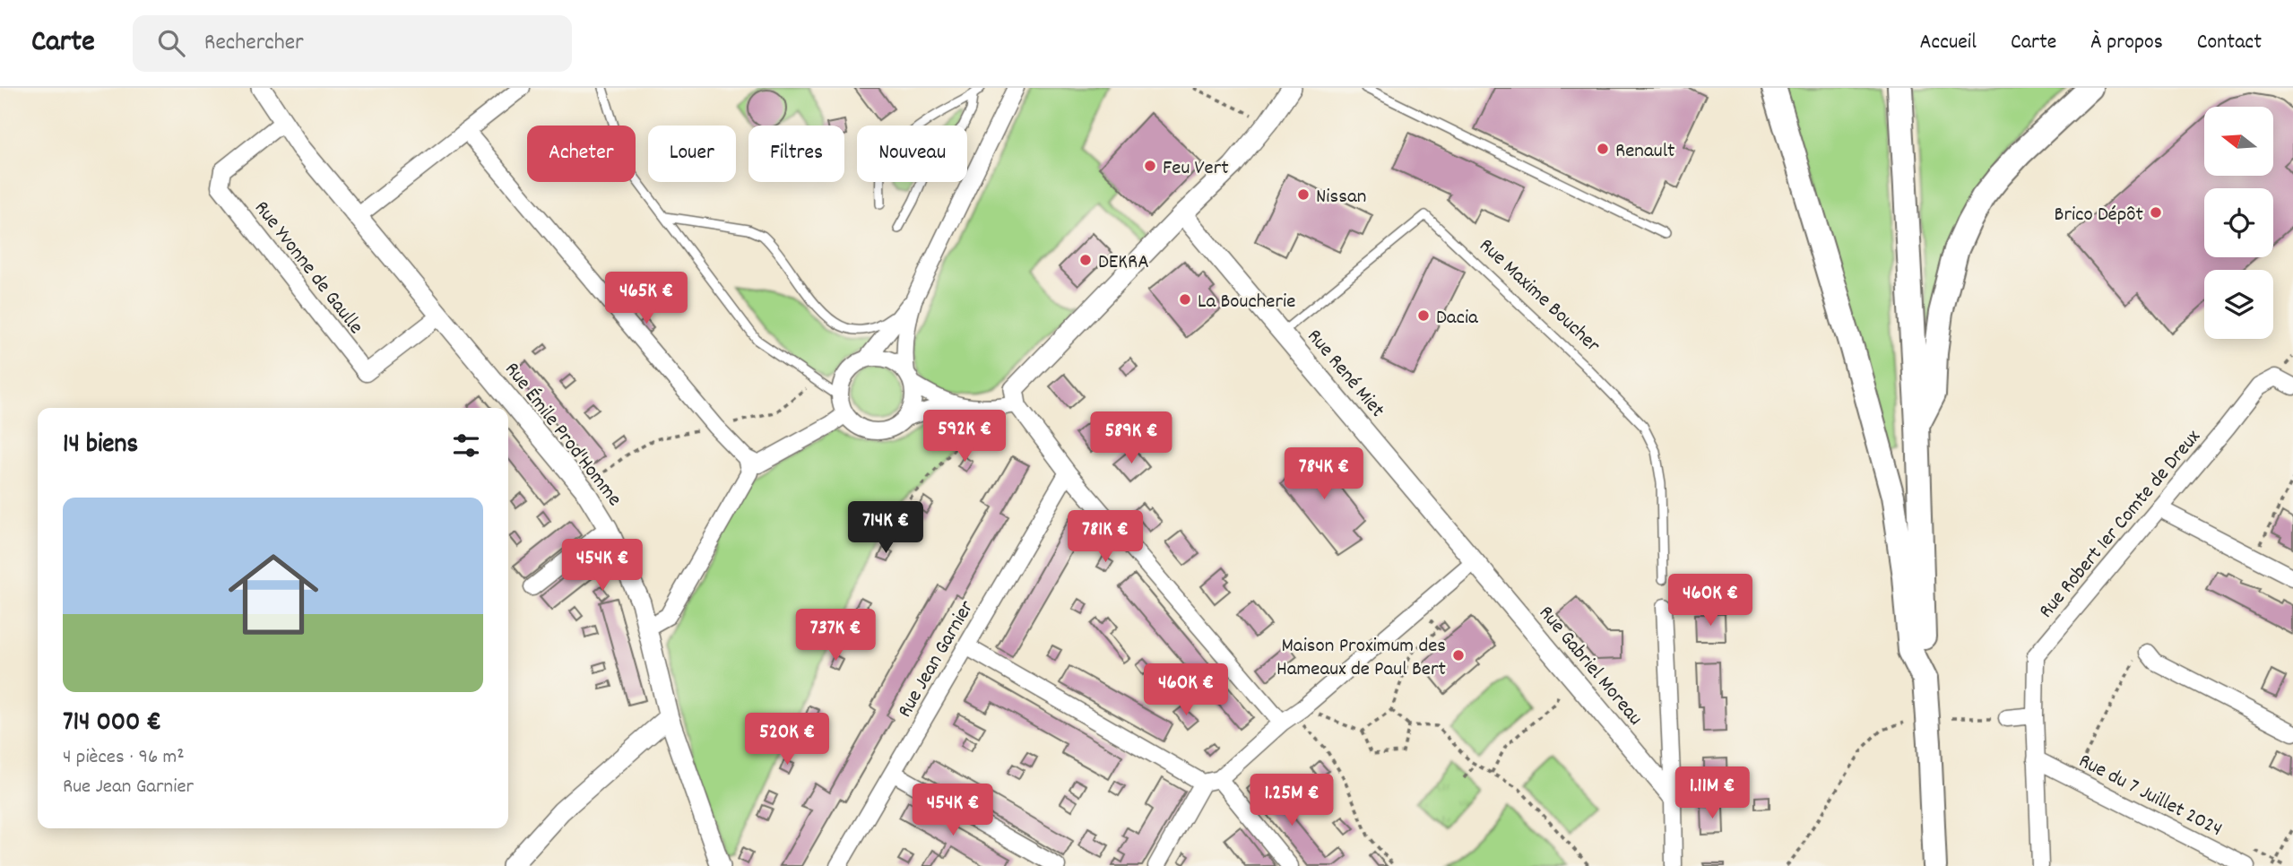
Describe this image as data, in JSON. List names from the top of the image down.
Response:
{
  "streets": {
    "street": [
      "Rue Yvonne de Gaulle",
      "Rue René Miet",
      "Rue Émile Prod'Homme",
      "Rue Robert 1er Comte de Dreux",
      "Rue Jean Garnier",
      "Rue Gabriel Moreau",
      "Rue du 7 Juillet 2024"
    ],
    "lane": ["Rue Maxime Boucher"]
  },
  "crossings": [
    ["Rue Yvonne de Gaulle", "Rue Émile Prod'Homme"],
    ["Rue Maxime Boucher", "Rue René Miet"],
    ["Rue René Miet", "Rue Gabriel Moreau"],
    ["Rue Robert 1er Comte de Dreux", "Rue du 7 Juillet 2024"]
  ],
  "places": [
    "Renault",
    "Feu Vert",
    "Nissan",
    "Brico Dépôt",
    "DEKRA",
    "La Boucherie",
    "Dacia",
    "Maison Proximum des Hameaux de Paul Bert"
  ],
  "north": "left",
  "page": {
    "header": "Carte",
    "search": "Rechercher",
    "nav": [
      "Accueil",
      "Carte",
      "À propos",
      "Contact"
    ],
    "chip": [
      "Acheter",
      "Louer",
      "Filtres",
      "Nouveau"
    ],
    "price": [
      "465K €",
      "592K €",
      "589K €",
      "784K €",
      "714K €",
      "781K €",
      "454K €",
      "460K €",
      "737K €",
      "460K €",
      "520K €",
      "1.11M €",
      "1.25M €",
      "454K €"
    ],
    "heading": "14 biens",
    "list": [
      {
        "name": "714 000 €",
        "note": "4 pièces · 96 m² · Rue Jean Garnier"
      }
    ]
  }
}
